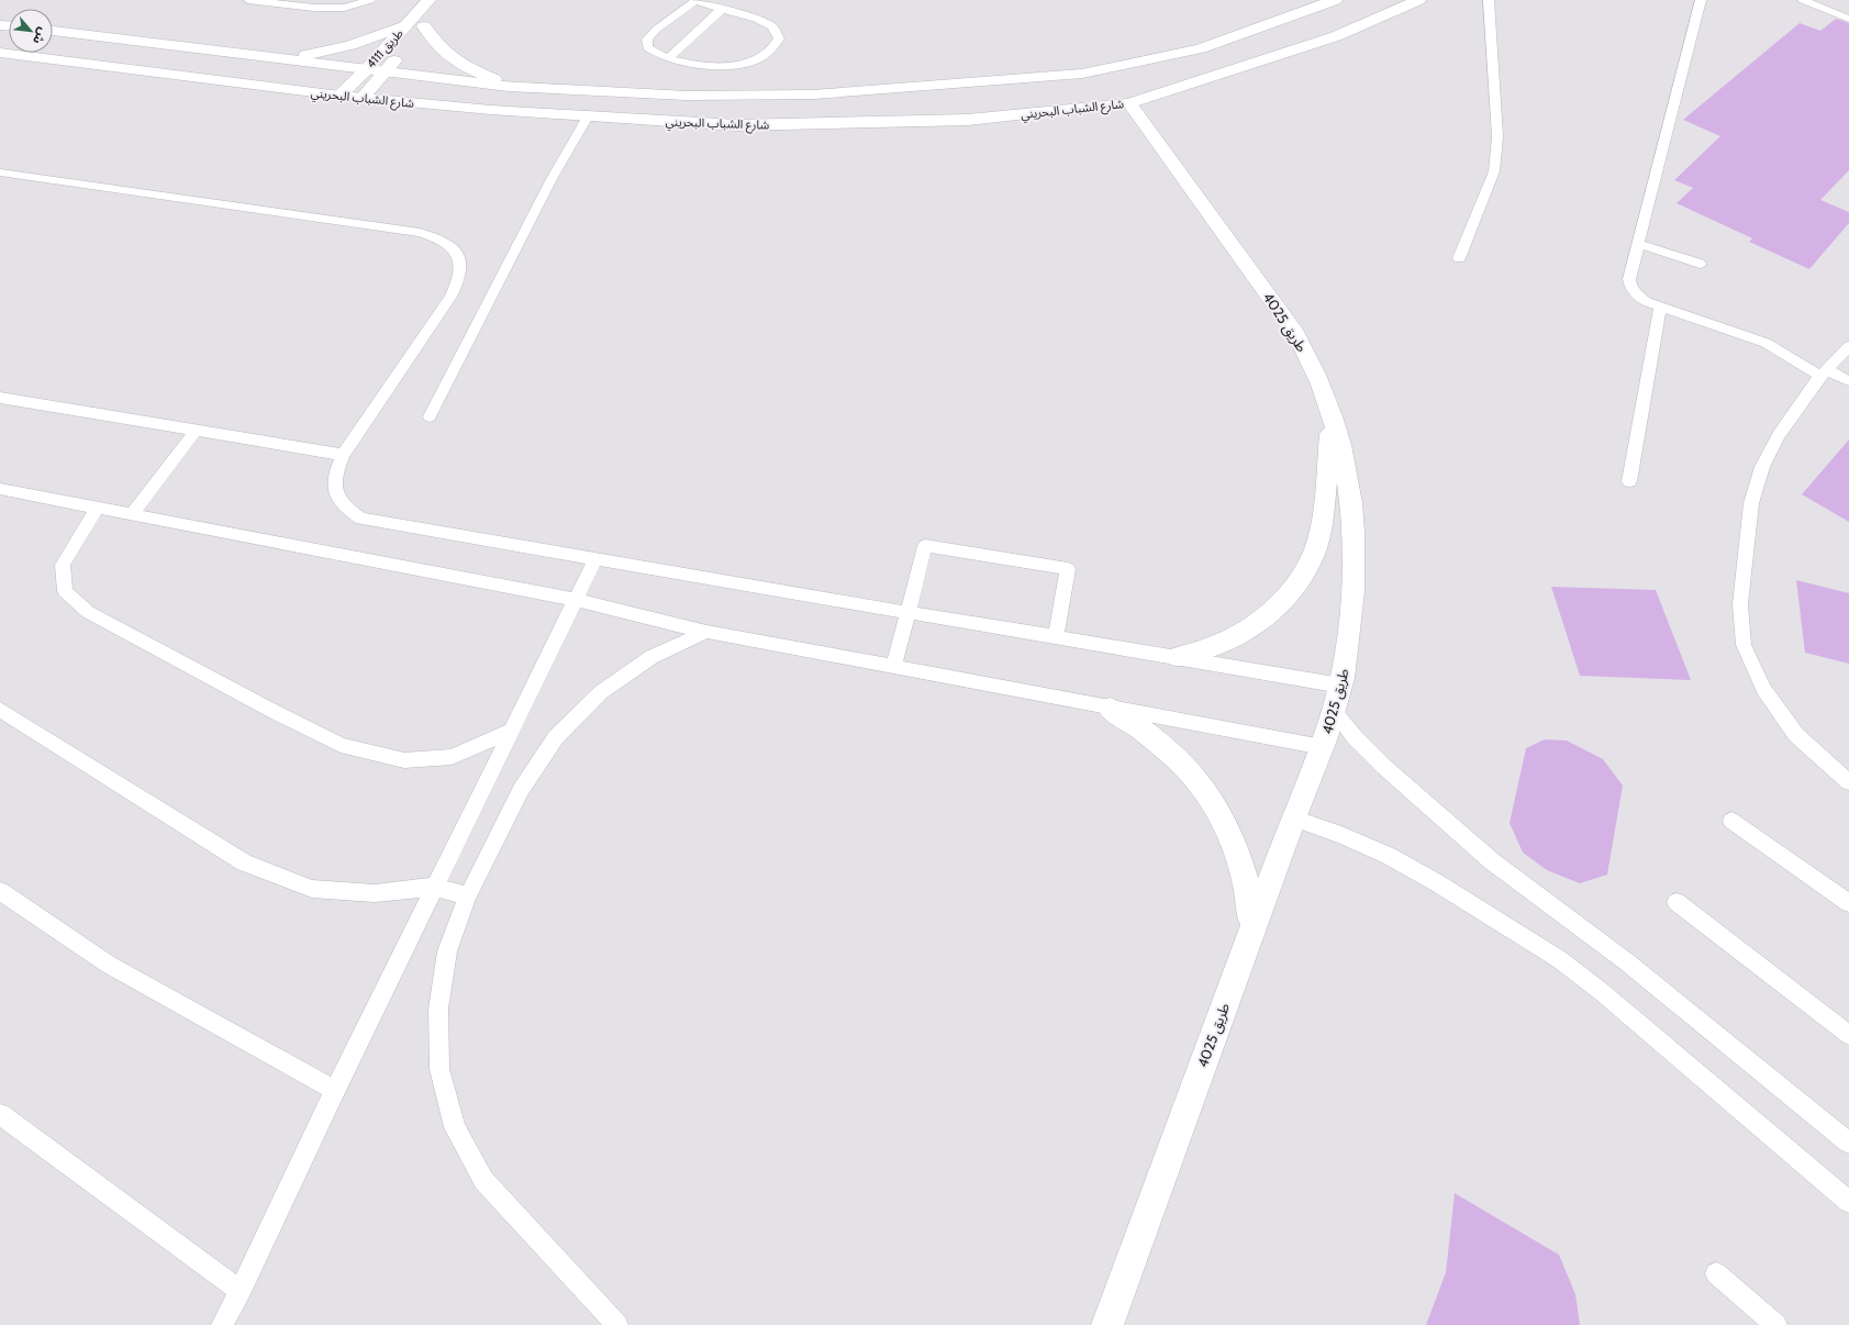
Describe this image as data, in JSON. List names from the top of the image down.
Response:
{
  "streets": {
    "street": ["طريق 4111", "شارع الشباب البحريني", "طريق 4025"]
  },
  "crossings": [
    ["طريق 4111", "شارع الشباب البحريني"],
    ["شارع الشباب البحريني", "طريق 4025"]
  ],
  "north": "bottom right"
}
